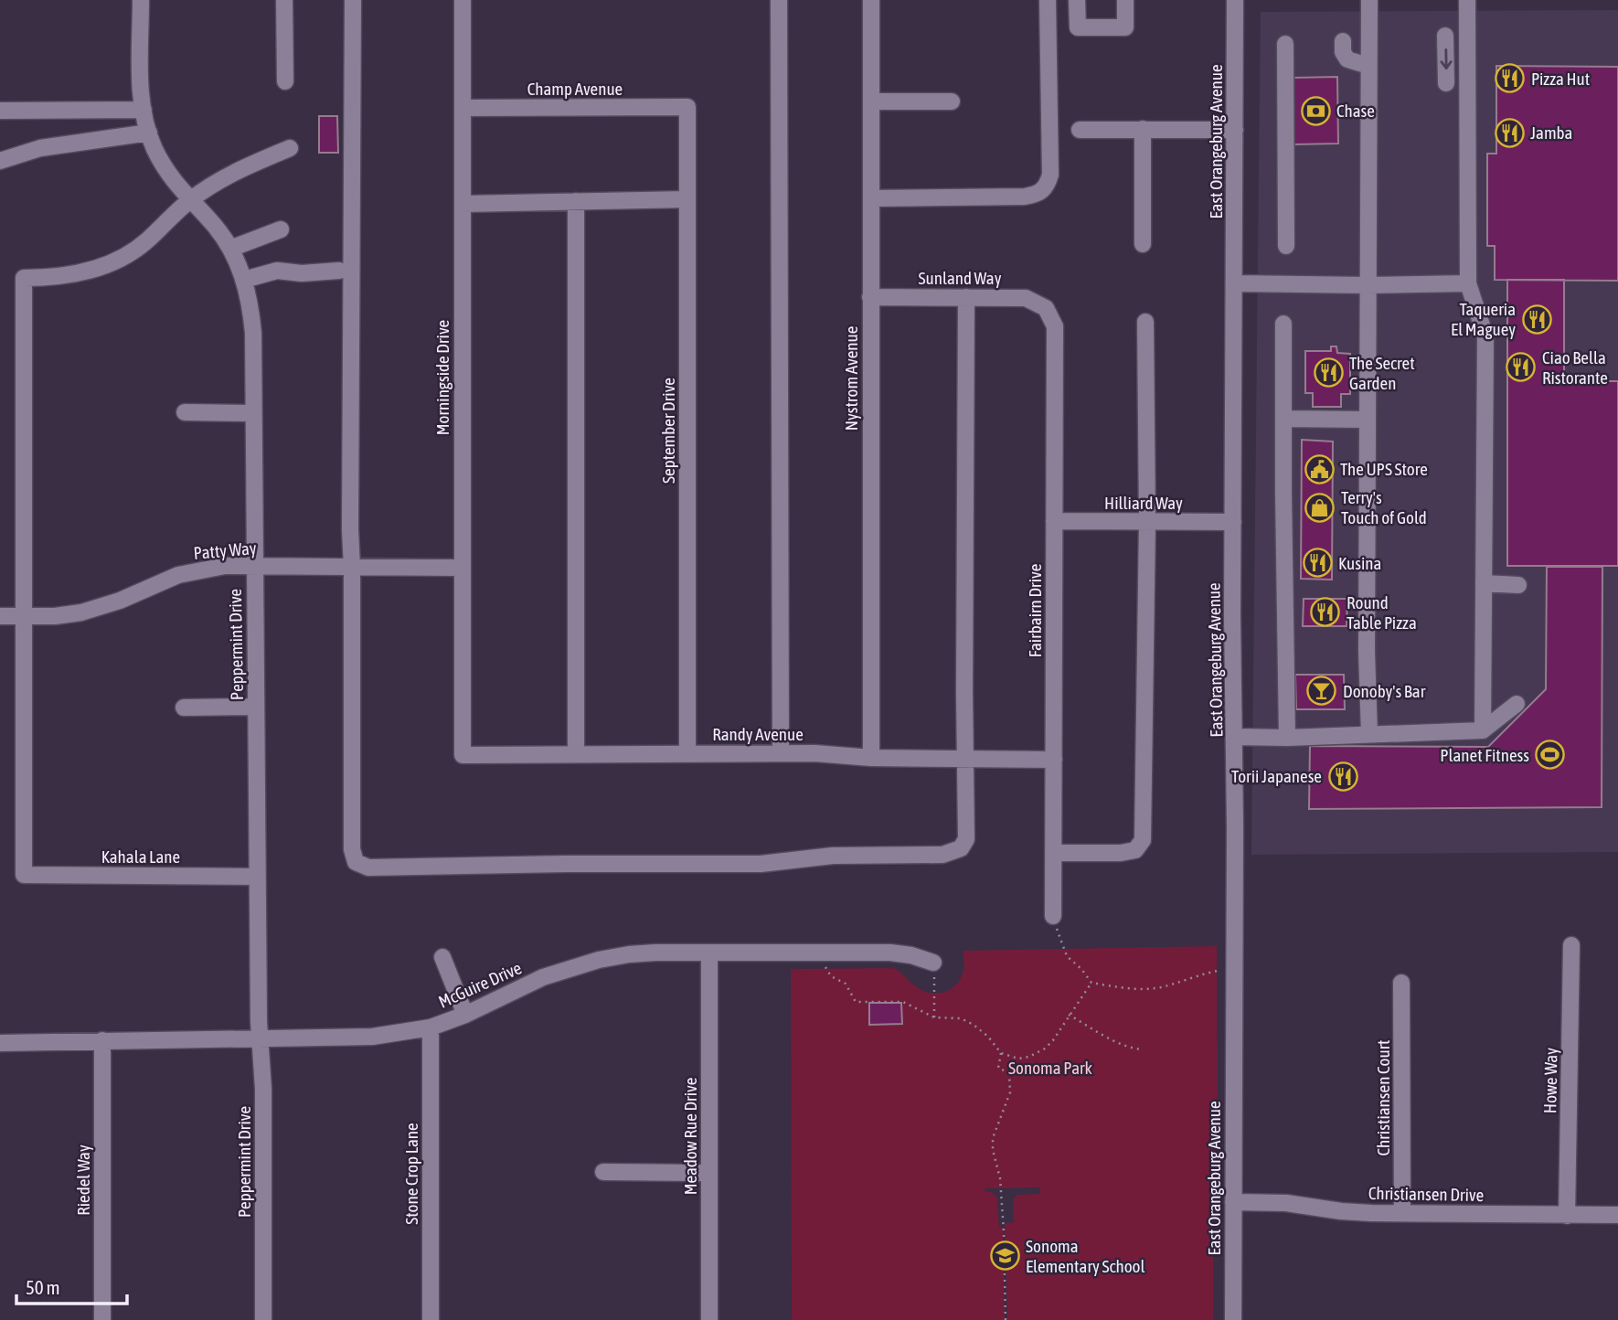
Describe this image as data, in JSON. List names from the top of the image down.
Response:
{
  "streets": {
    "street": [
      "Champ Avenue",
      "East Orangeburg Avenue",
      "Sunland Way",
      "Morningside Drive",
      "Nystrom Avenue",
      "September Drive",
      "Hilliard Way",
      "Patty Way",
      "Fairbairn Drive",
      "Peppermint Drive",
      "Randy Avenue",
      "Kahala Lane",
      "McGuire Drive",
      "Howe Way",
      "Christiansen Court",
      "Meadow Rue Drive",
      "Stone Crop Lane",
      "Riedel Way",
      "Christiansen Drive"
    ]
  },
  "crossings": [
    ["Champ Avenue", "Morningside Drive"],
    ["Champ Avenue", "September Drive"],
    ["East Orangeburg Avenue", "Hilliard Way"],
    ["East Orangeburg Avenue", "Christiansen Drive"],
    ["Sunland Way", "Nystrom Avenue"],
    ["Sunland Way", "Fairbairn Drive"],
    ["Morningside Drive", "Patty Way"],
    ["Morningside Drive", "Randy Avenue"],
    ["Nystrom Avenue", "Randy Avenue"],
    ["September Drive", "Randy Avenue"],
    ["Hilliard Way", "Fairbairn Drive"],
    ["Patty Way", "Peppermint Drive"],
    ["Patty Way", "Kahala Lane"],
    ["Fairbairn Drive", "Randy Avenue"],
    ["Peppermint Drive", "Kahala Lane"],
    ["Peppermint Drive", "McGuire Drive"],
    ["McGuire Drive", "Meadow Rue Drive"],
    ["McGuire Drive", "Stone Crop Lane"],
    ["McGuire Drive", "Riedel Way"],
    ["Howe Way", "Christiansen Drive"],
    ["Christiansen Court", "Christiansen Drive"]
  ],
  "parks": ["Sonoma Park"],
  "places": {
    "restaurant": [
      "Pizza Hut",
      "Jamba",
      "Taqueria El Maguey",
      "Ciao Bella Ristorante",
      "The Secret Garden",
      "Kusina",
      "Round Table Pizza",
      "Torii Japanese"
    ],
    "bank": ["Chase"],
    "public building": ["The UPS Store"],
    "shop": ["Terry's Touch of Gold"],
    "bar": ["Donoby's Bar"],
    "sports": ["Planet Fitness"],
    "school or university": ["Sonoma Elementary School"]
  },
  "scale_bar": "50 m"
}
